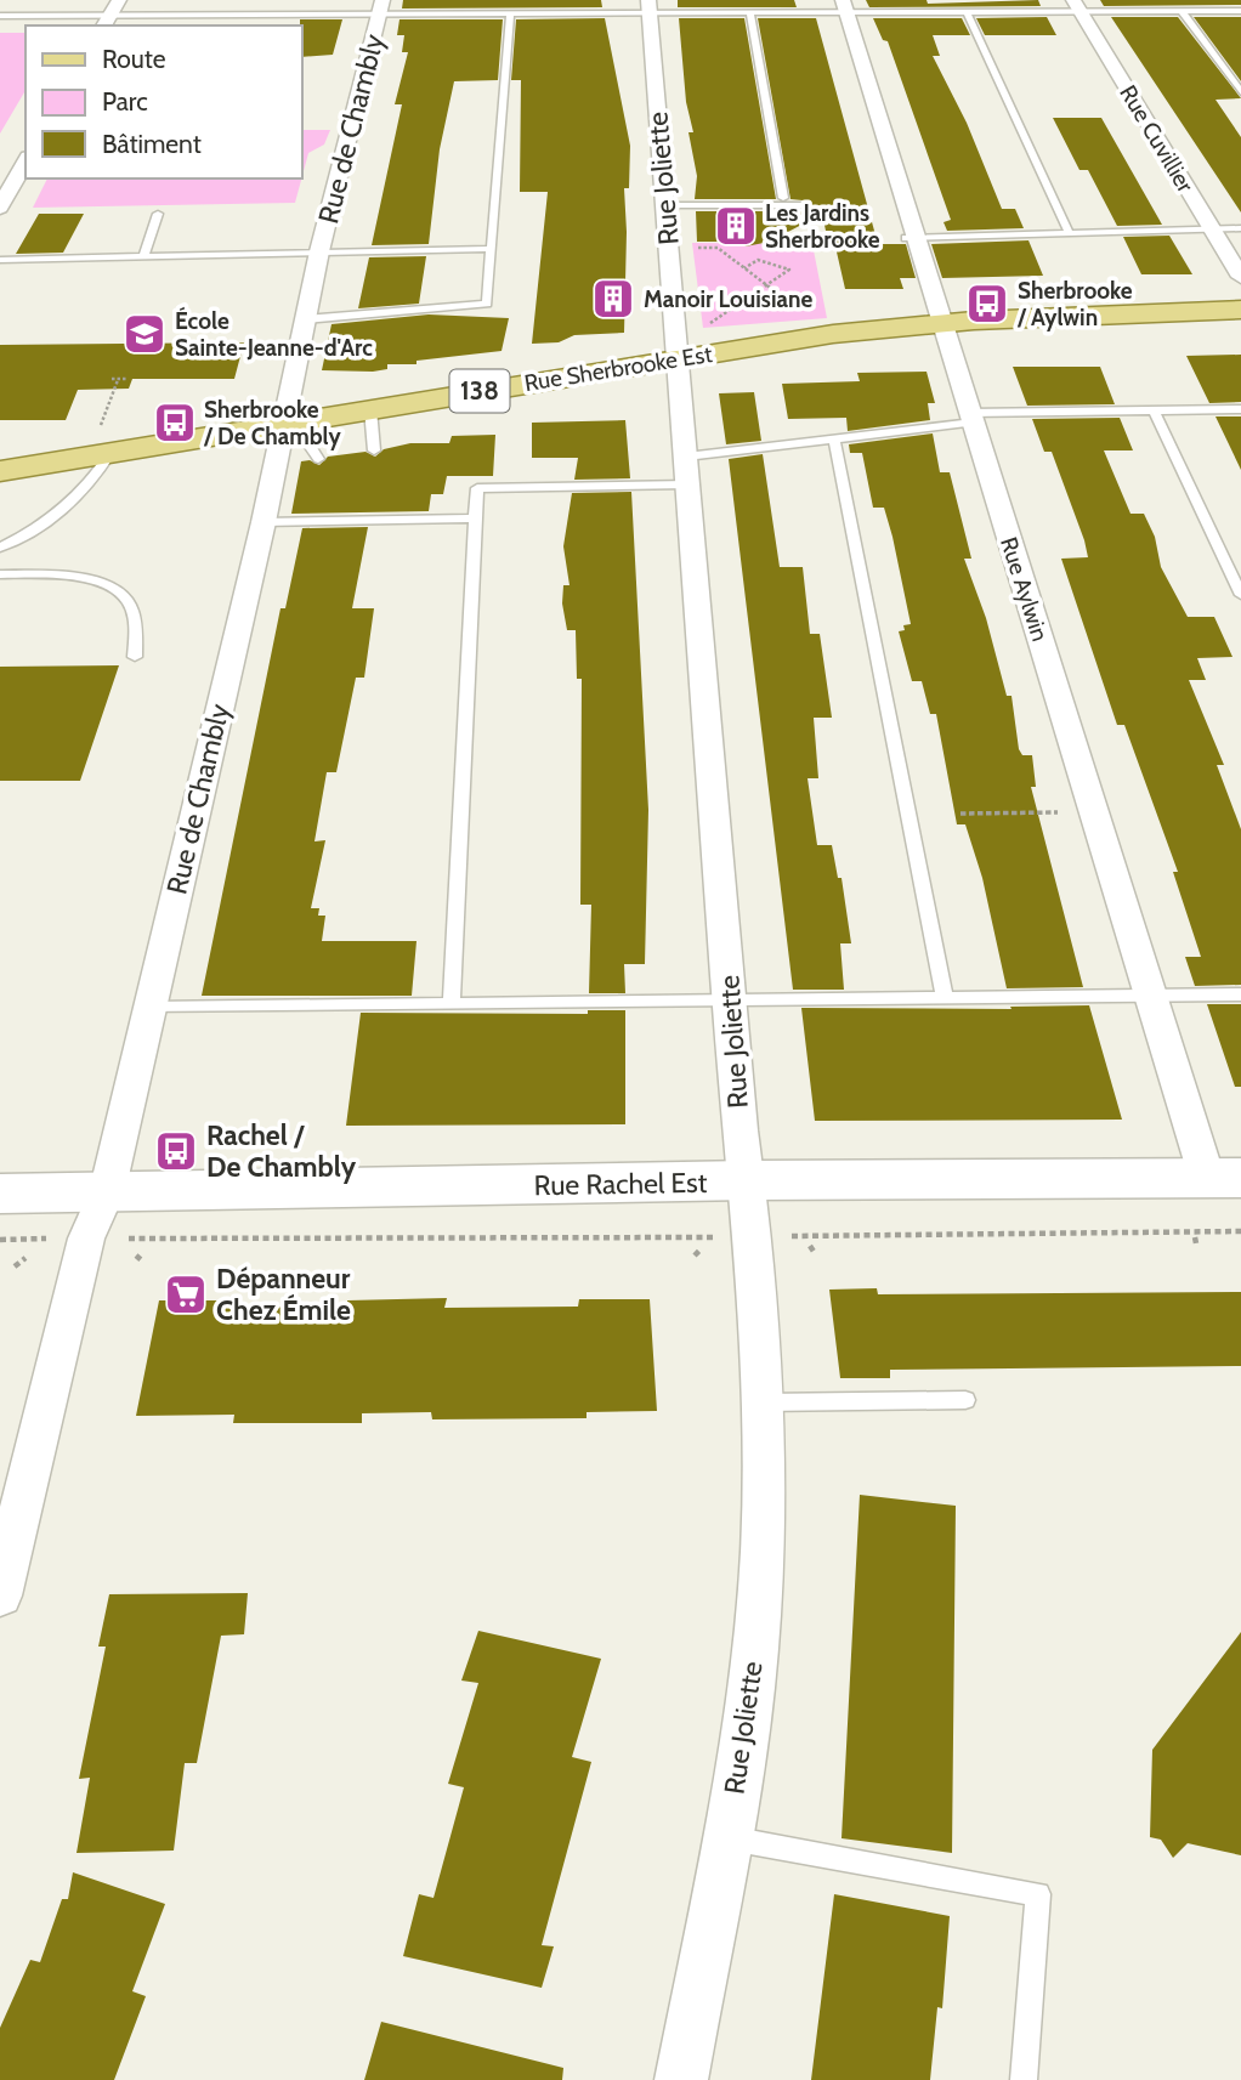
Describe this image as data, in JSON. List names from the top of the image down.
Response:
{
  "streets": {
    "main road": ["Rue Sherbrooke Est", "138", "Rue Rachel Est"],
    "street": [
      "Rue de Chambly",
      "Rue Cuvillier",
      "Rue Joliette",
      "Rue Aylwin"
    ]
  },
  "crossings": [
    ["Rue de Chambly", "Rue Sherbrooke Est"],
    ["Rue de Chambly", "Rue Rachel Est"],
    ["Rue Joliette", "Rue Sherbrooke Est"],
    ["Rue Joliette", "Rue Rachel Est"],
    ["Rue Sherbrooke Est", "Rue Aylwin"],
    ["Rue Aylwin", "Rue Rachel Est"]
  ],
  "places": {
    "building": ["Les Jardins Sherbrooke", "Manoir Louisiane"],
    "bus stop": ["Sherbrooke / Aylwin", "Sherbrooke / De Chambly", "Rachel / De Chambly"],
    "school or university": ["École Sainte-Jeanne-d'Arc"],
    "supermarket": ["Dépanneur Chez Émile"]
  },
  "legend": ["Route", "Parc", "Bâtiment"]
}
